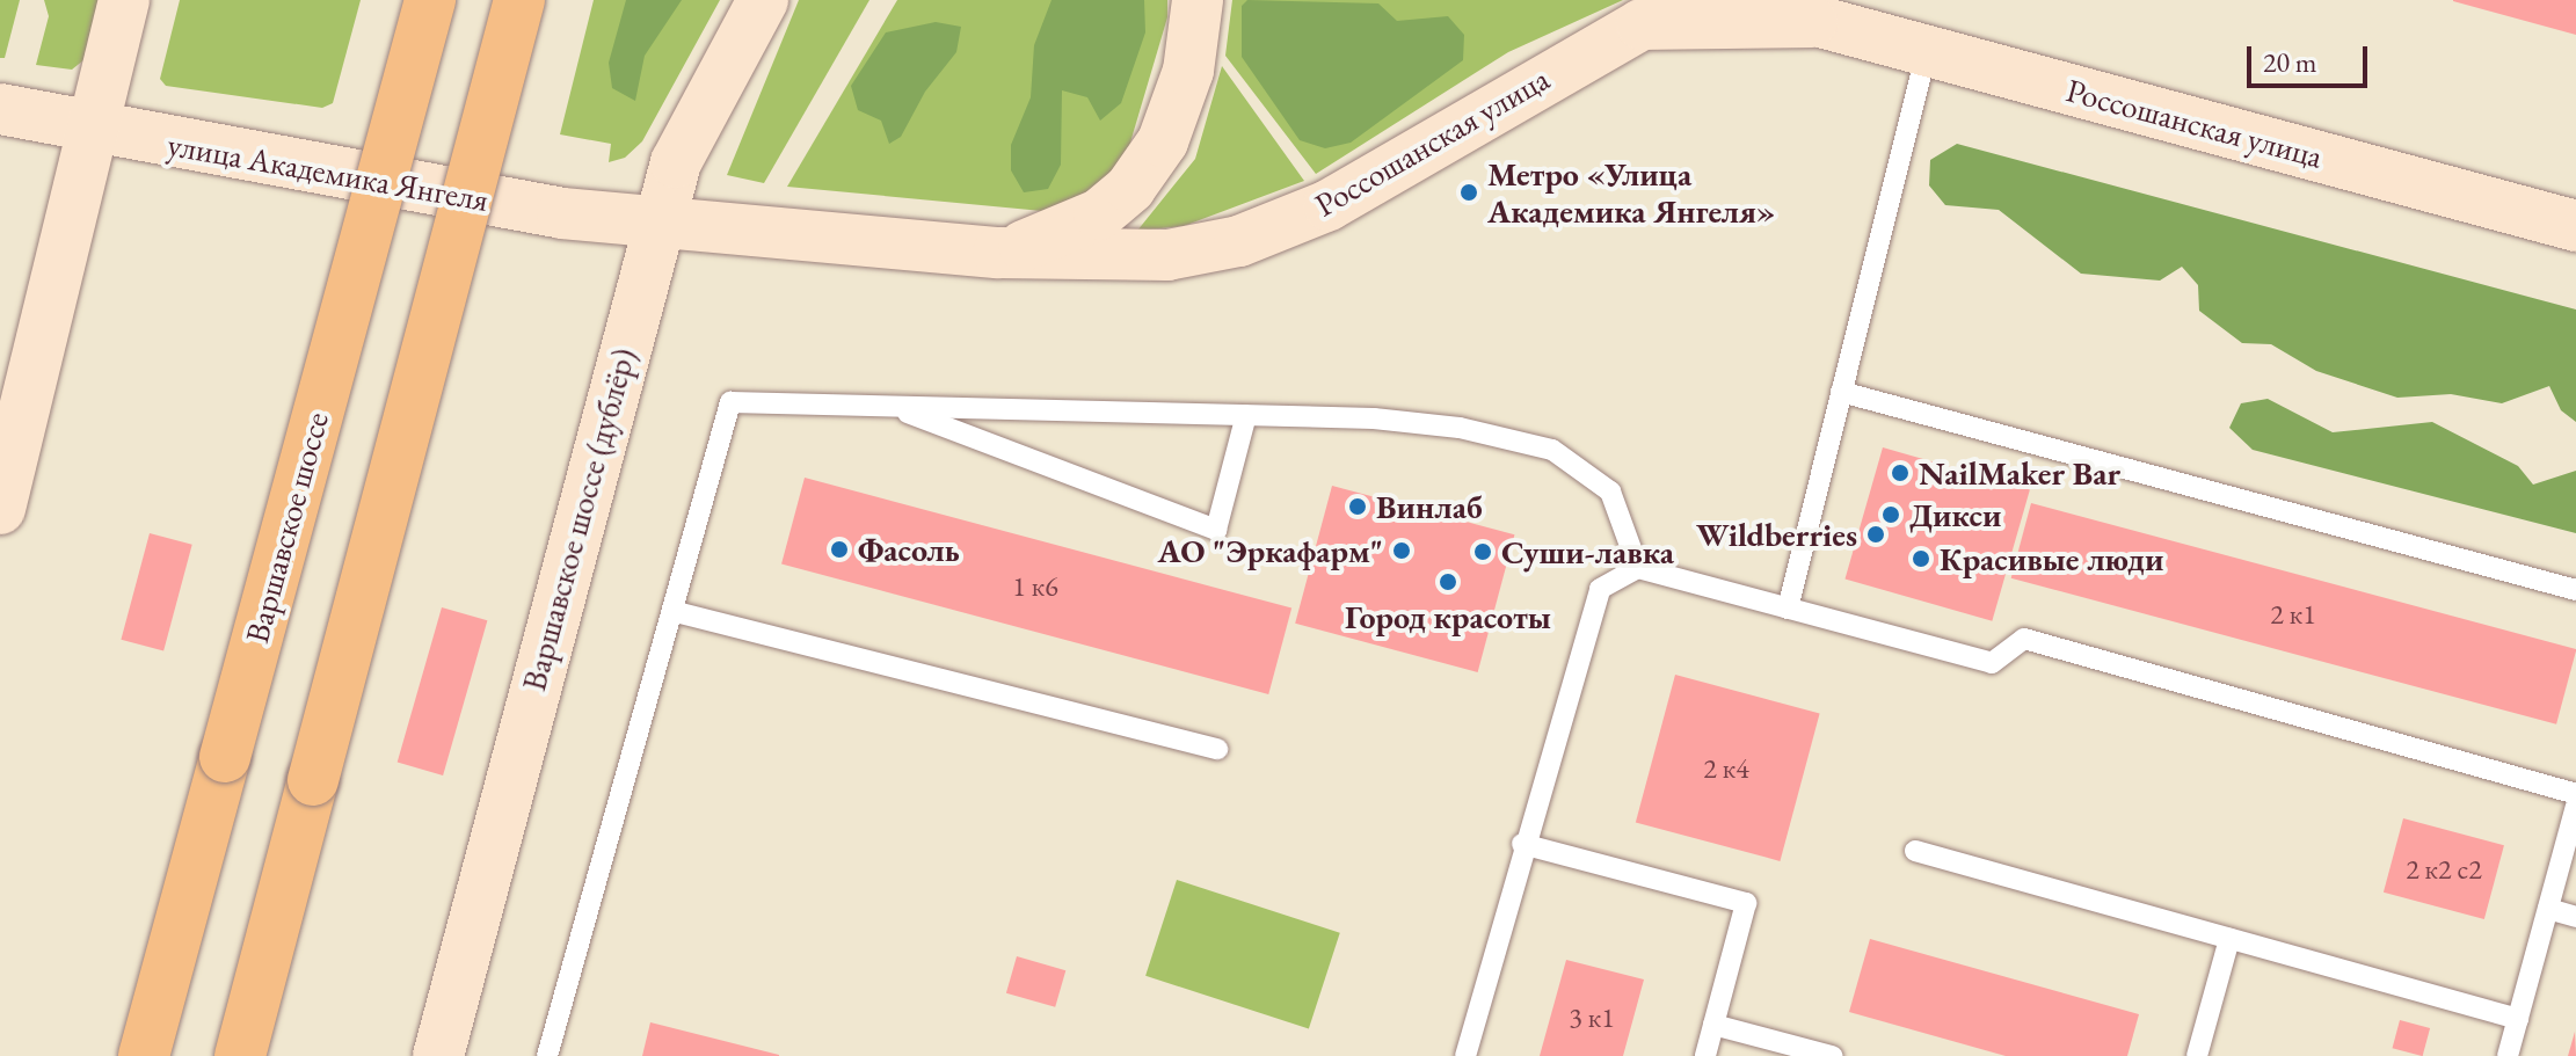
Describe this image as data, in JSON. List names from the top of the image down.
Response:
{
  "streets": {
    "main road": [
      "Россошанская улица",
      "улица Академика Янгеля",
      "Варшавское шоссе (дублёр)",
      "Варшавское шоссе"
    ]
  },
  "crossings": [
    ["Россошанская улица", "улица Академика Янгеля"],
    ["Россошанская улица", "Варшавское шоссе (дублёр)"],
    ["улица Академика Янгеля", "Варшавское шоссе (дублёр)"]
  ],
  "places": [
    "Метро «Улица Академика Янгеля»",
    "NailMaker Bar",
    "Винлаб",
    "Дикси",
    "Wildberries",
    "Фасоль",
    "АО \"Эркафарм\"",
    "Суши-лавка",
    "Красивые люди",
    "Город красоты"
  ],
  "house_numbers": [
    "1 к6",
    "2 к1",
    "2 к4",
    "2 к2 с2",
    "3 к1"
  ],
  "scale_bar": "20 m"
}
